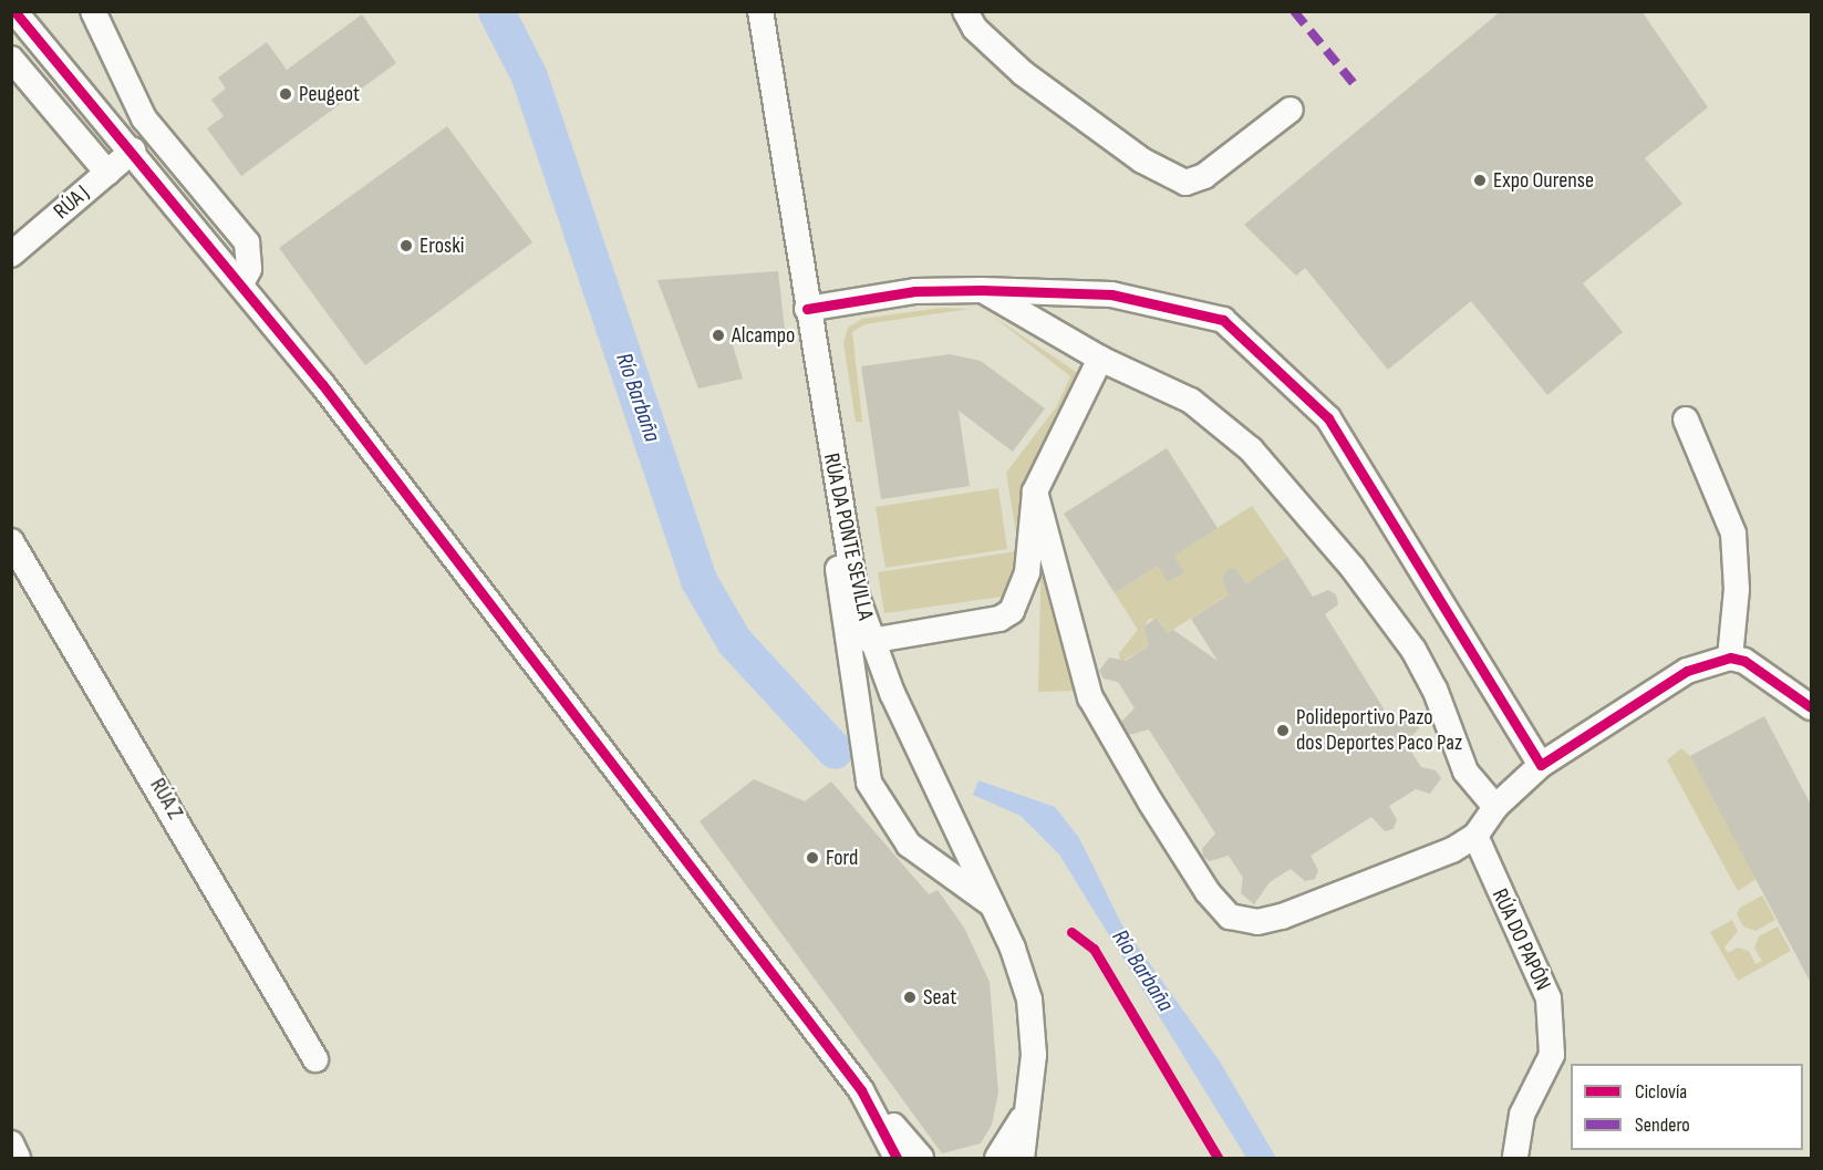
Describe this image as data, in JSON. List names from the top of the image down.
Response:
{
  "streets": {
    "street": [
      "RÚA J",
      "RÚA DA PONTE SEVILLA",
      "RÚA Z",
      "RÚA DO PAPÓN"
    ]
  },
  "water": ["Río Barbaña"],
  "places": [
    "Peugeot",
    "Expo Ourense",
    "Eroski",
    "Alcampo",
    "Polideportivo Pazo dos Deportes Paco Paz",
    "Ford",
    "Seat"
  ],
  "legend": ["Ciclovía", "Sendero"]
}
